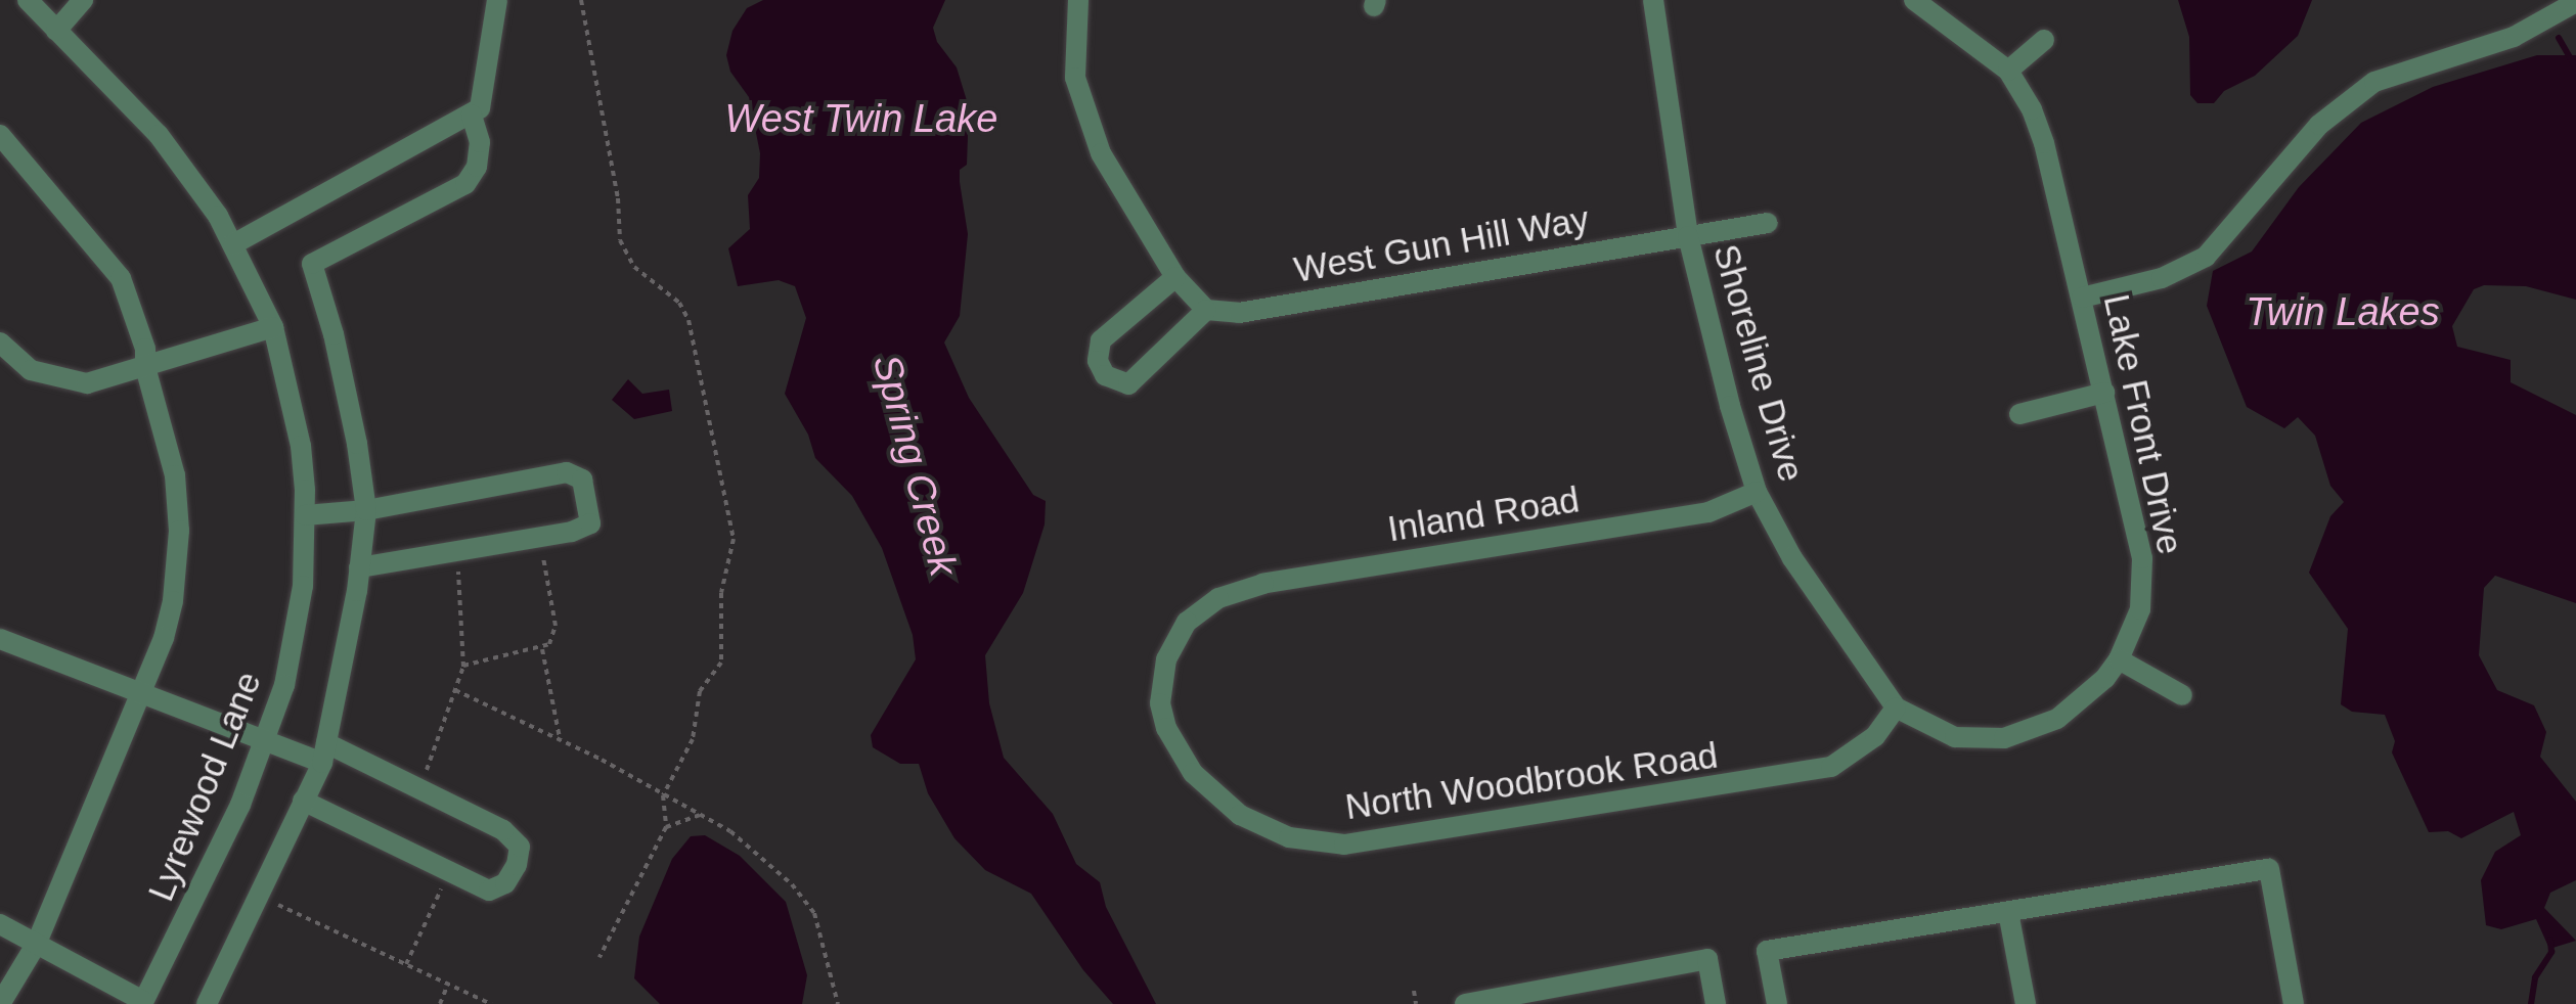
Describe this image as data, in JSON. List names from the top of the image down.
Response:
{
  "streets": {
    "street": [
      "West Gun Hill Way",
      "Shoreline Drive",
      "Lake Front Drive",
      "Inland Road",
      "North Woodbrook Road",
      "Lyrewood Lane"
    ]
  },
  "crossings": [
    ["West Gun Hill Way", "Shoreline Drive"],
    ["Shoreline Drive", "Lake Front Drive"],
    ["Shoreline Drive", "Inland Road"],
    ["Shoreline Drive", "North Woodbrook Road"],
    ["Lake Front Drive", "North Woodbrook Road"],
    ["Inland Road", "North Woodbrook Road"]
  ],
  "water": ["West Twin Lake", "Twin Lakes", "Spring Creek"]
}
